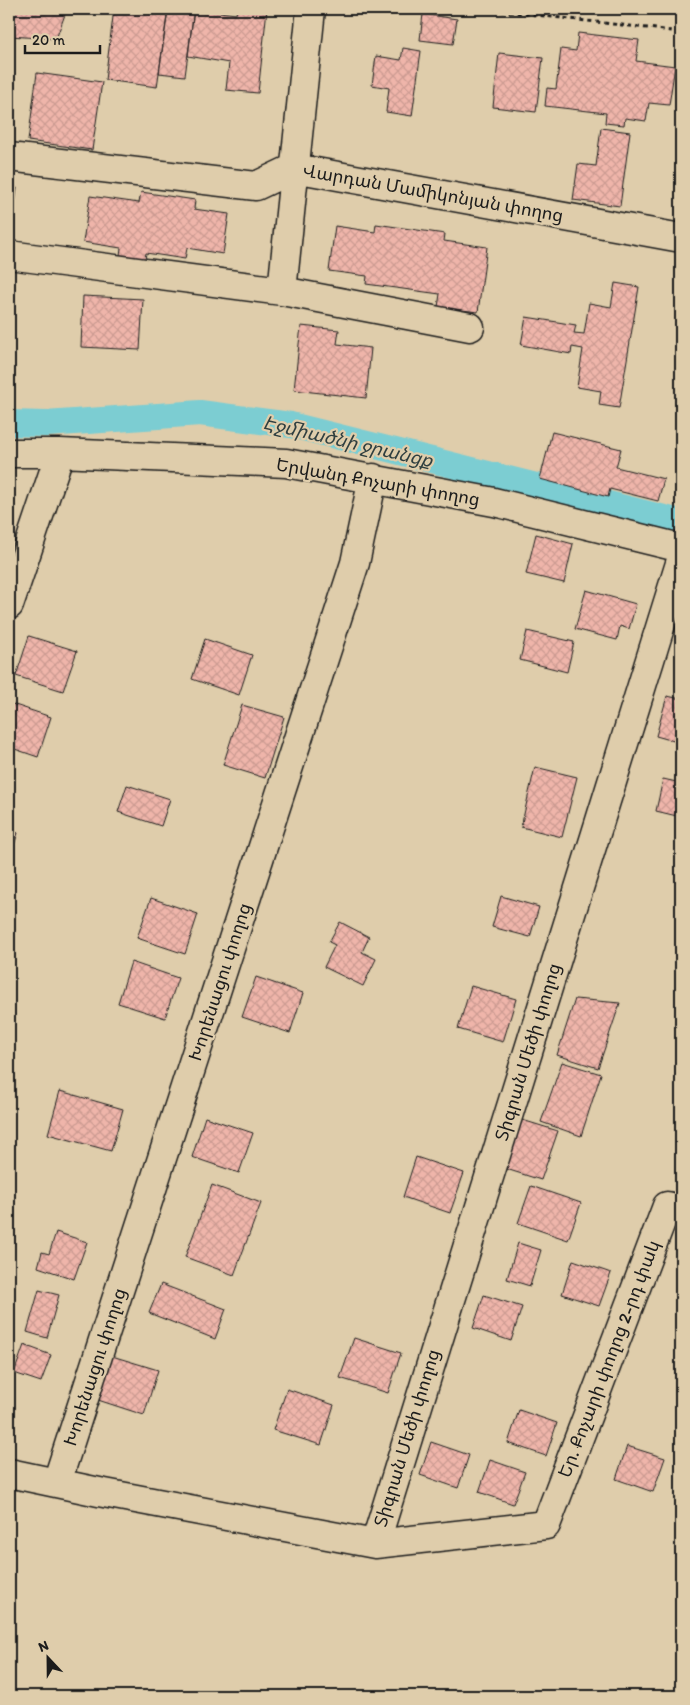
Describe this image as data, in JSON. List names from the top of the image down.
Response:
{
  "streets": {
    "street": [
      "Վարդան Մամիկոնյան փողոց",
      "Երվանդ Քոչարի փողոց",
      "Խորենացու փողոց",
      "Տիգրան Մեծի փողոց",
      "Եր. Քոչարի փողոց 2-րդ փակ"
    ]
  },
  "crossings": [
    ["Երվանդ Քոչարի փողոց", "Խորենացու փողոց"],
    ["Տիգրան Մեծի փողոց", "Եր. Քոչարի փողոց 2-րդ փակ"]
  ],
  "water": ["Էջմիածնի ջրանցք"],
  "scale_bar": "20 m",
  "north": "top"
}
